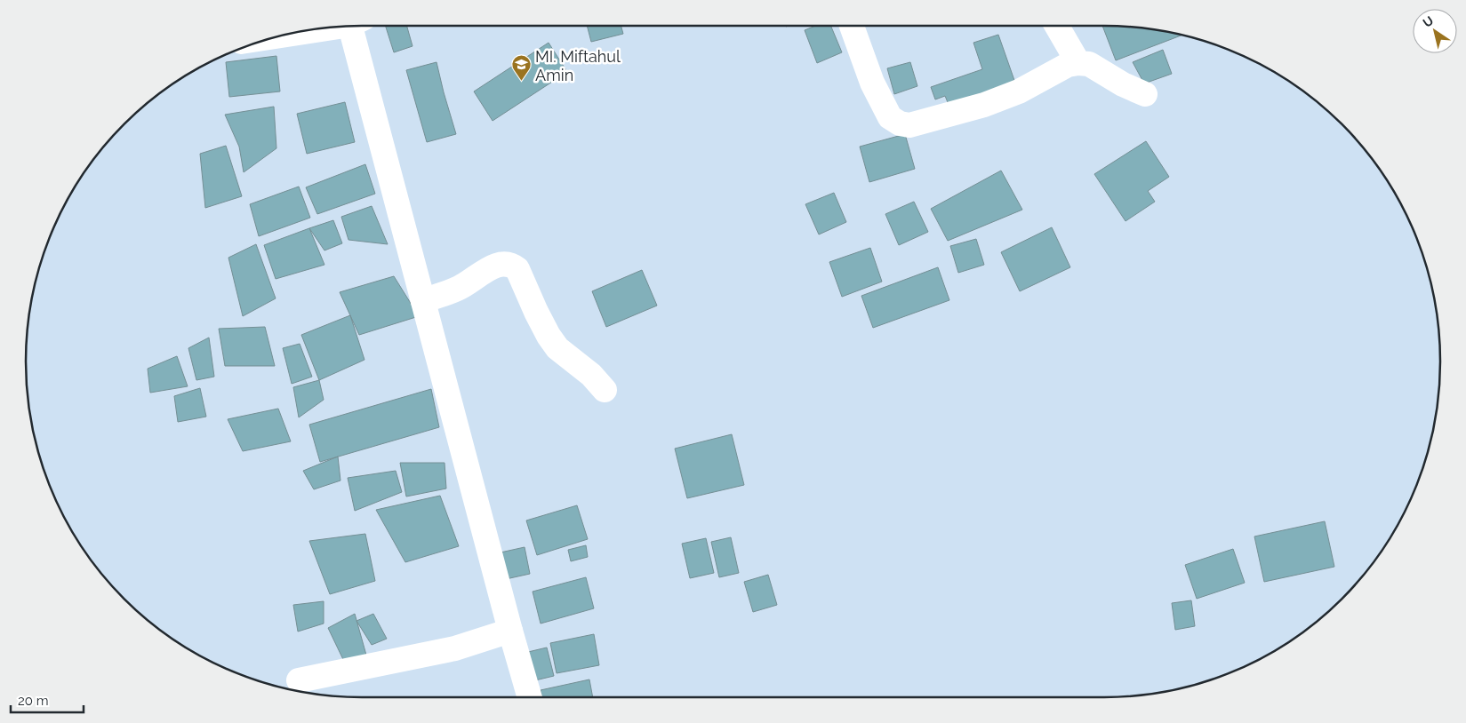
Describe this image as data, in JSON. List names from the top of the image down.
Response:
{
  "places": {
    "school or university": ["MI. Miftahul Amin"]
  },
  "scale_bar": "20 m",
  "north": "top left"
}
